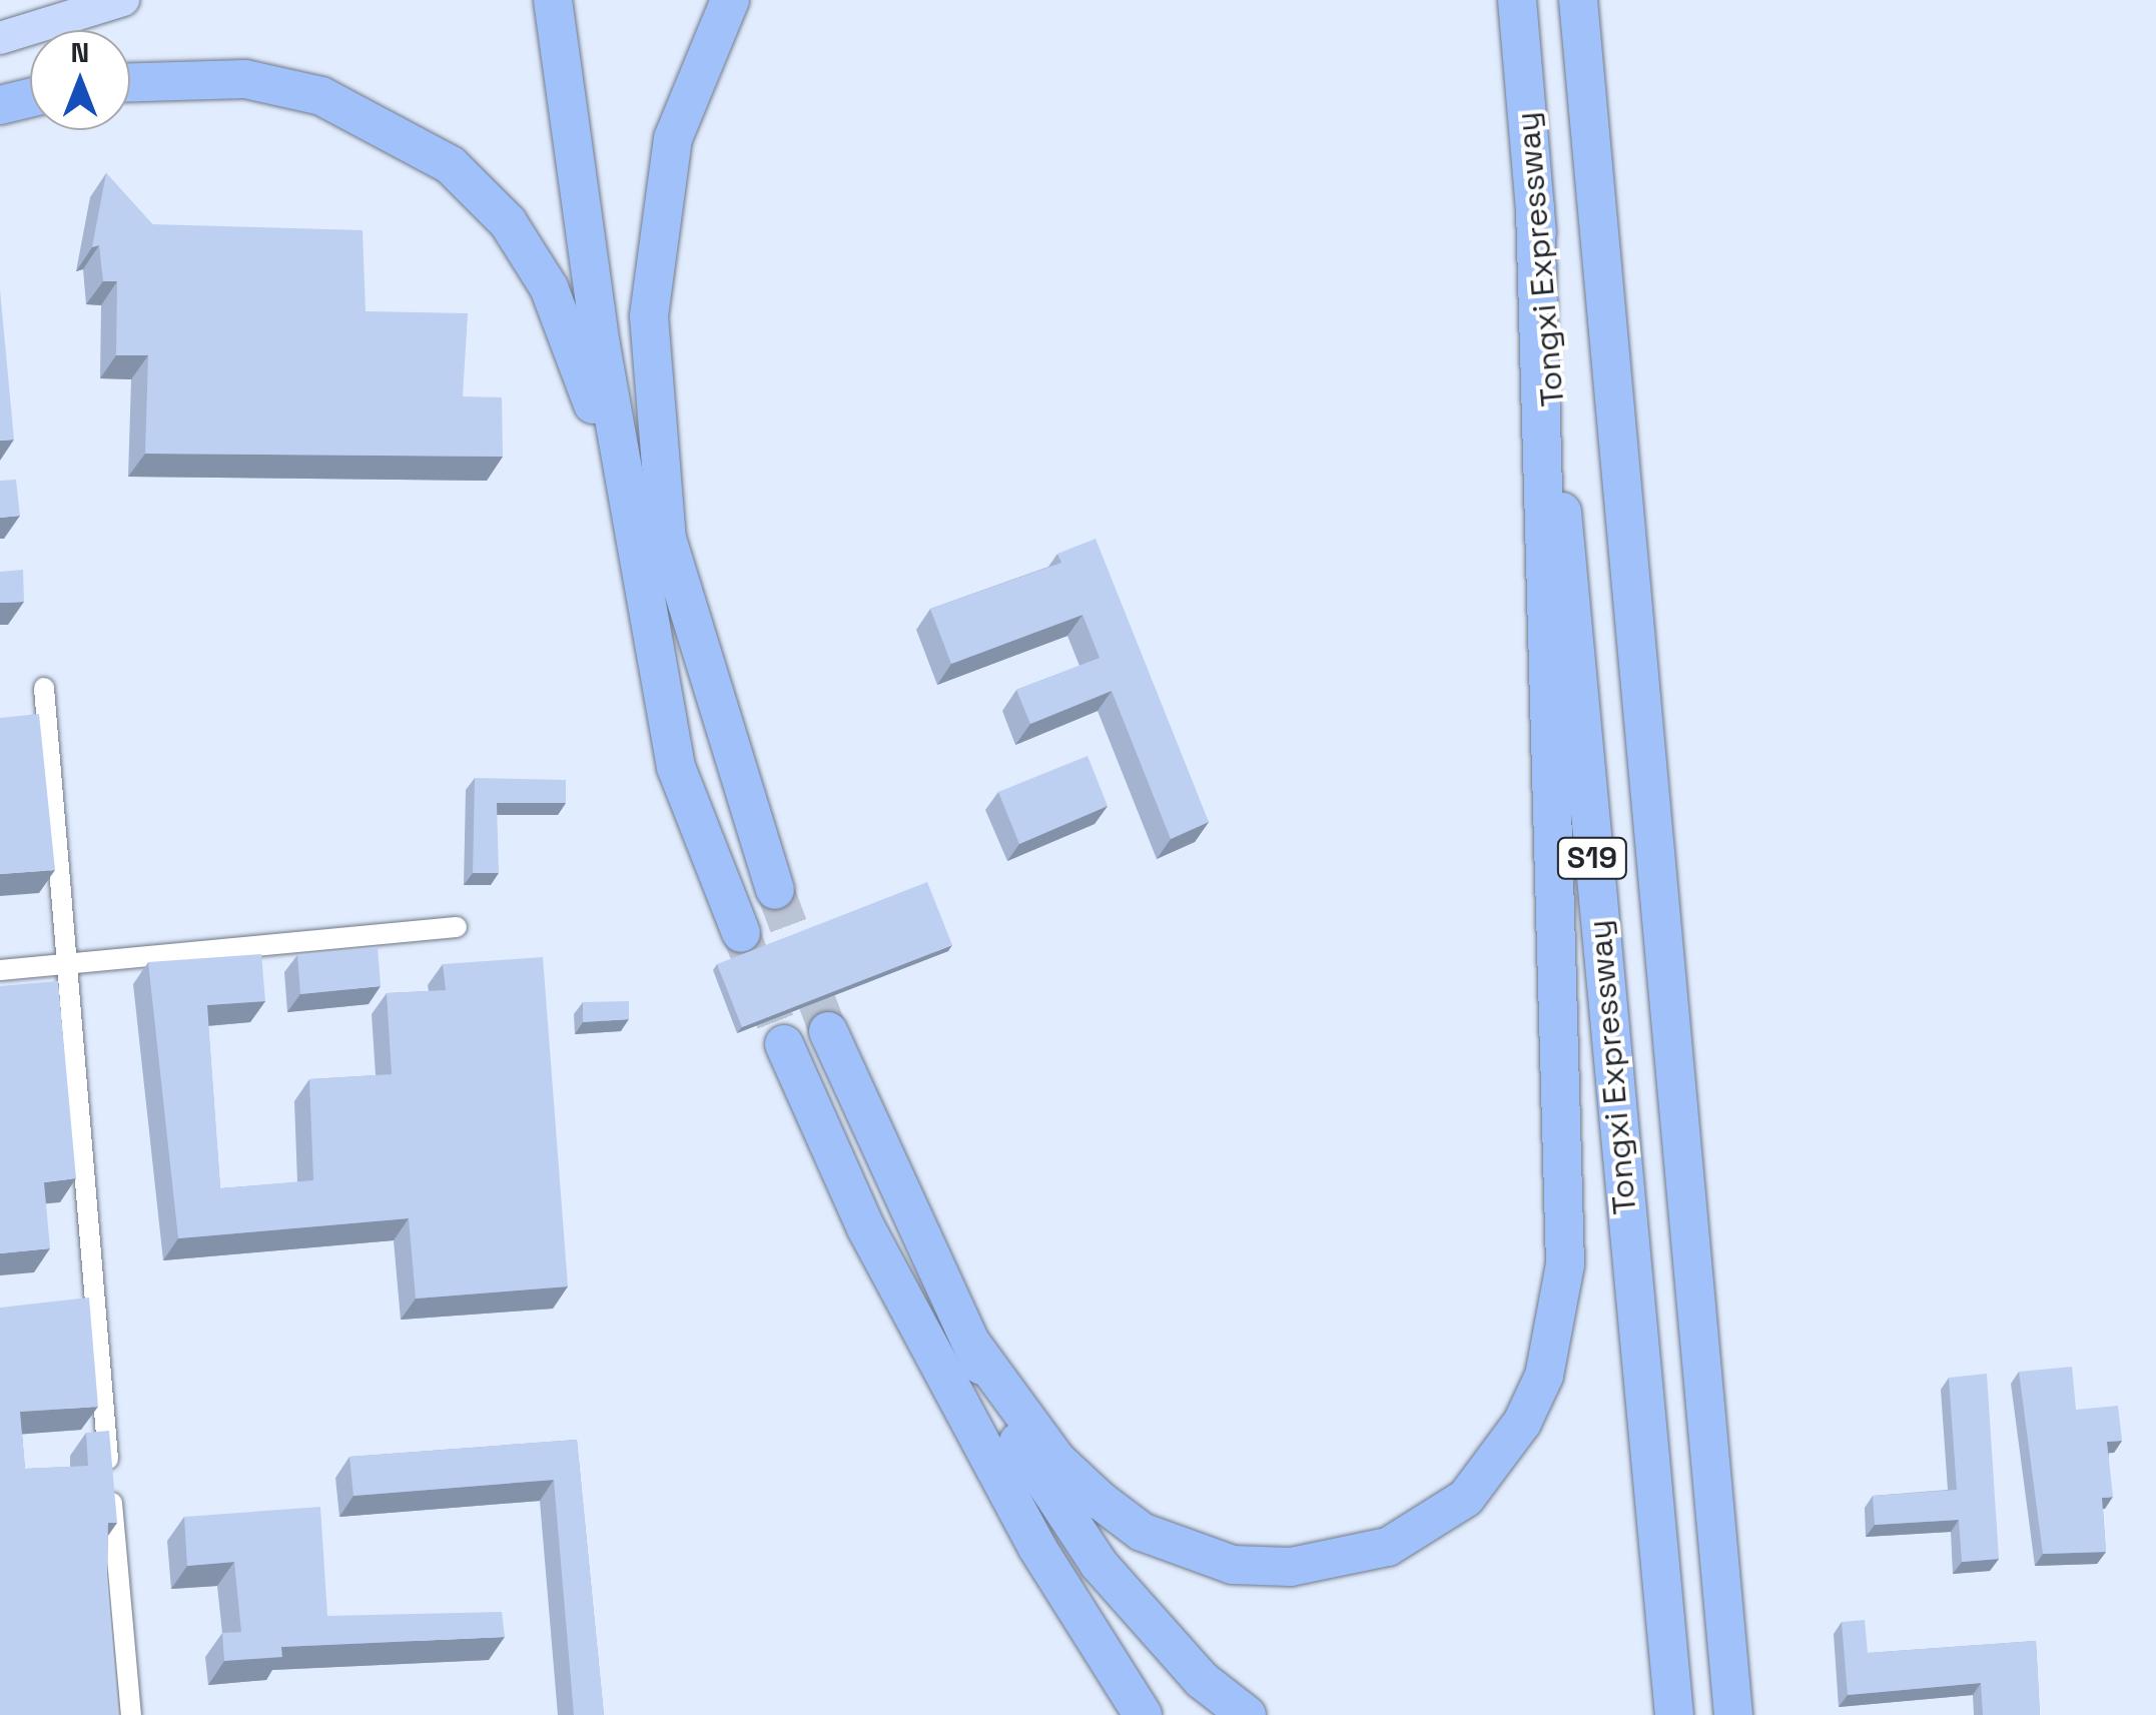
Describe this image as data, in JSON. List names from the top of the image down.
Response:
{
  "streets": {
    "highway": ["Tongxi Expressway", "S19"]
  },
  "north": "top"
}
